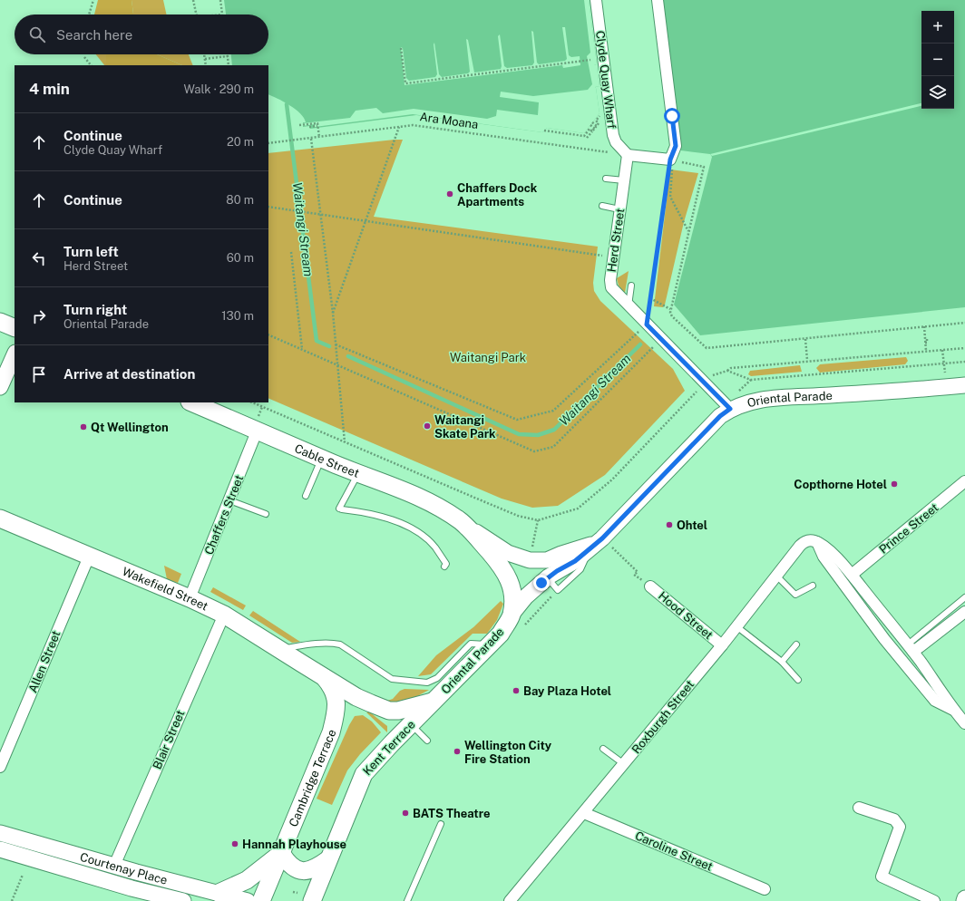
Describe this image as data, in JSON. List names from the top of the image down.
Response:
{
  "streets": {
    "main road": [
      "Oriental Parade",
      "Cable Street",
      "Wakefield Street",
      "Kent Terrace",
      "Cambridge Terrace",
      "Courtenay Place"
    ],
    "street": [
      "Clyde Quay Wharf",
      "Herd Street",
      "Chaffers Street",
      "Prince Street",
      "Hood Street",
      "Allen Street",
      "Roxburgh Street",
      "Blair Street",
      "Caroline Street"
    ],
    "path": ["Ara Moana"]
  },
  "crossings": [
    ["Clyde Quay Wharf", "Ara Moana"],
    ["Clyde Quay Wharf", "Herd Street"],
    ["Ara Moana", "Herd Street"],
    ["Herd Street", "Oriental Parade"],
    ["Oriental Parade", "Cable Street"],
    ["Oriental Parade", "Wakefield Street"],
    ["Oriental Parade", "Kent Terrace"],
    ["Cable Street", "Chaffers Street"],
    ["Chaffers Street", "Wakefield Street"],
    ["Wakefield Street", "Allen Street"],
    ["Wakefield Street", "Blair Street"],
    ["Wakefield Street", "Kent Terrace"],
    ["Wakefield Street", "Cambridge Terrace"],
    ["Hood Street", "Roxburgh Street"],
    ["Roxburgh Street", "Caroline Street"],
    ["Blair Street", "Courtenay Place"]
  ],
  "water": ["Waitangi Stream"],
  "parks": ["Waitangi Park"],
  "places": [
    "Chaffers Dock Apartments",
    "Waitangi Skate Park",
    "Qt Wellington",
    "Copthorne Hotel",
    "Ohtel",
    "Bay Plaza Hotel",
    "Wellington City Fire Station",
    "BATS Theatre",
    "Hannah Playhouse"
  ],
  "page": {
    "map_buttons": ["+", "−"],
    "search": "Search here",
    "heading": ["4 min", "Walk · 290 m"],
    "list": [
      ["Continue", "Clyde Quay Wharf", "20 m"],
      ["Continue", "80 m"],
      ["Turn left", "Herd Street", "60 m"],
      ["Turn right", "Oriental Parade", "130 m"],
      "Arrive at destination"
    ]
  }
}
